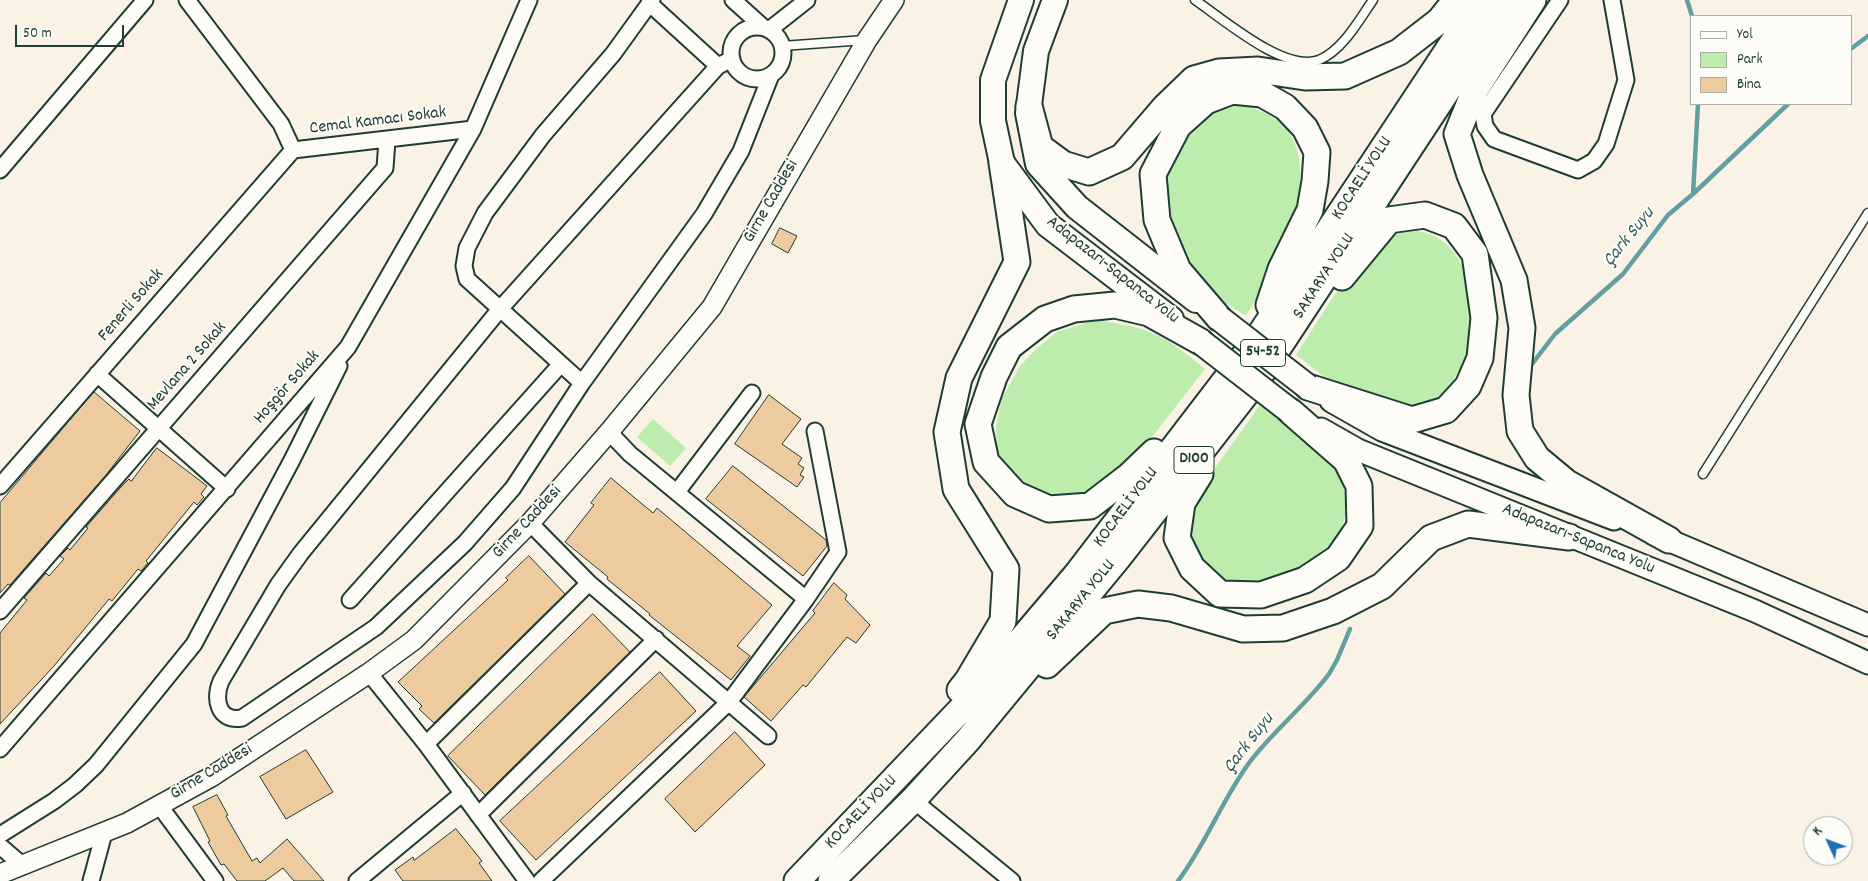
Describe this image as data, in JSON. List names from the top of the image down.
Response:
{
  "streets": {
    "highway": ["KOCAELİ YOLU", "SAKARYA YOLU", "D100"],
    "main road": ["Adapazarı-Sapanca Yolu", "54-52"],
    "street": [
      "Cemal Kamacı Sokak",
      "Girne Caddesi",
      "Fenerli Sokak",
      "Mevlana 2 Sokak",
      "Hoşgör Sokak"
    ]
  },
  "crossings": [
    ["Cemal Kamacı Sokak", "Fenerli Sokak"],
    ["Cemal Kamacı Sokak", "Mevlana 2 Sokak"],
    ["Cemal Kamacı Sokak", "Hoşgör Sokak"],
    ["Adapazarı-Sapanca Yolu", "54-52"]
  ],
  "water": ["Çark Suyu"],
  "legend": ["Yol", "Park", "Bina"],
  "scale_bar": "50 m",
  "north": "top left"
}
